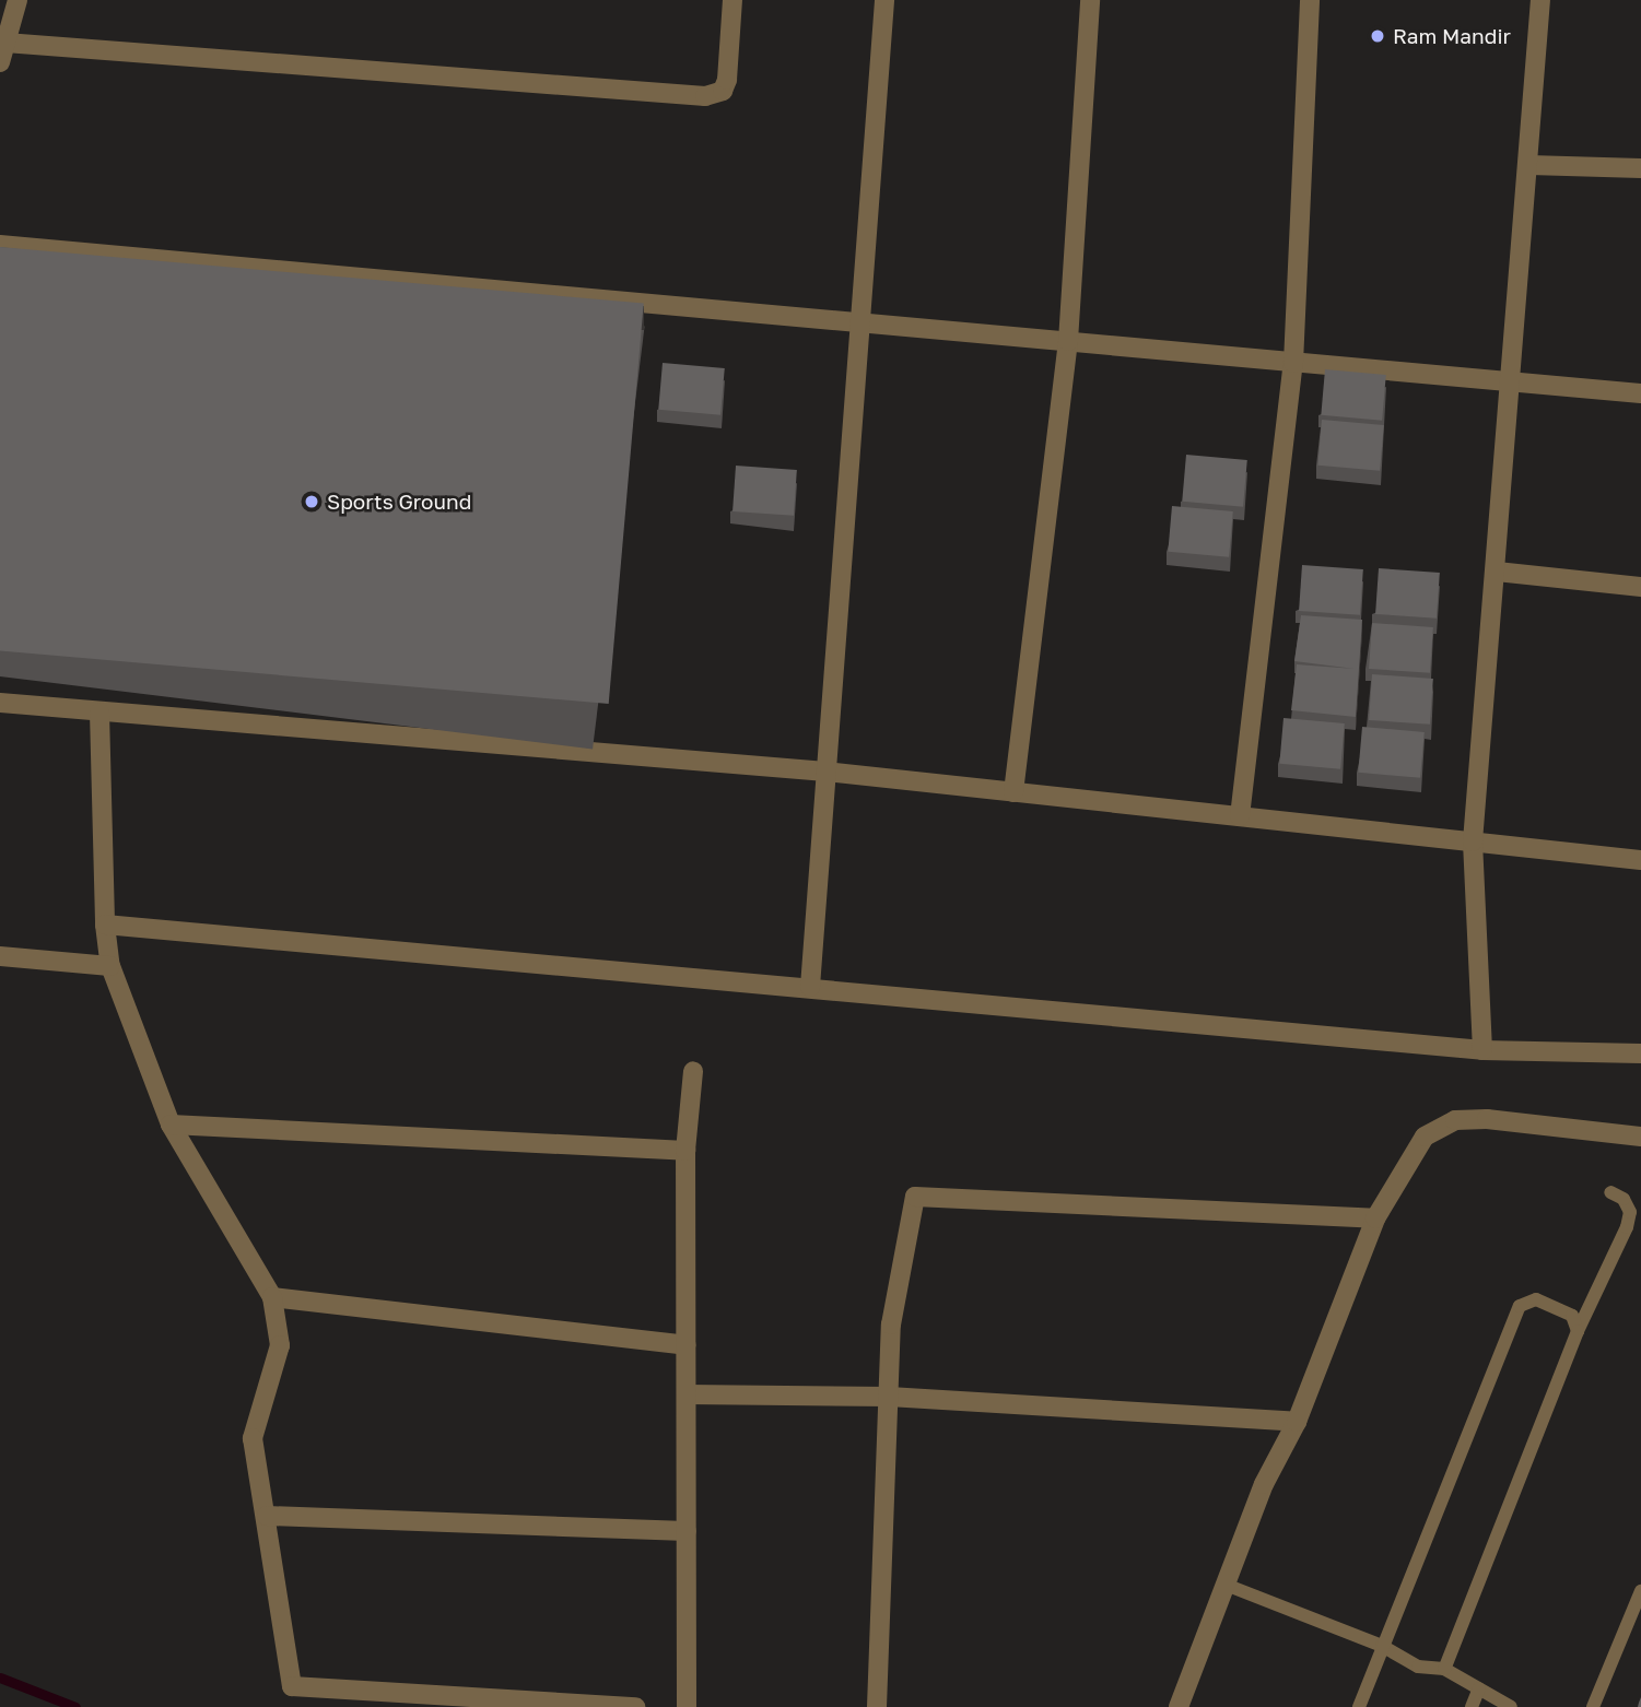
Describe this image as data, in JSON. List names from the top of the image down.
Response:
{
  "places": ["Ram Mandir", "Sports Ground"]
}
